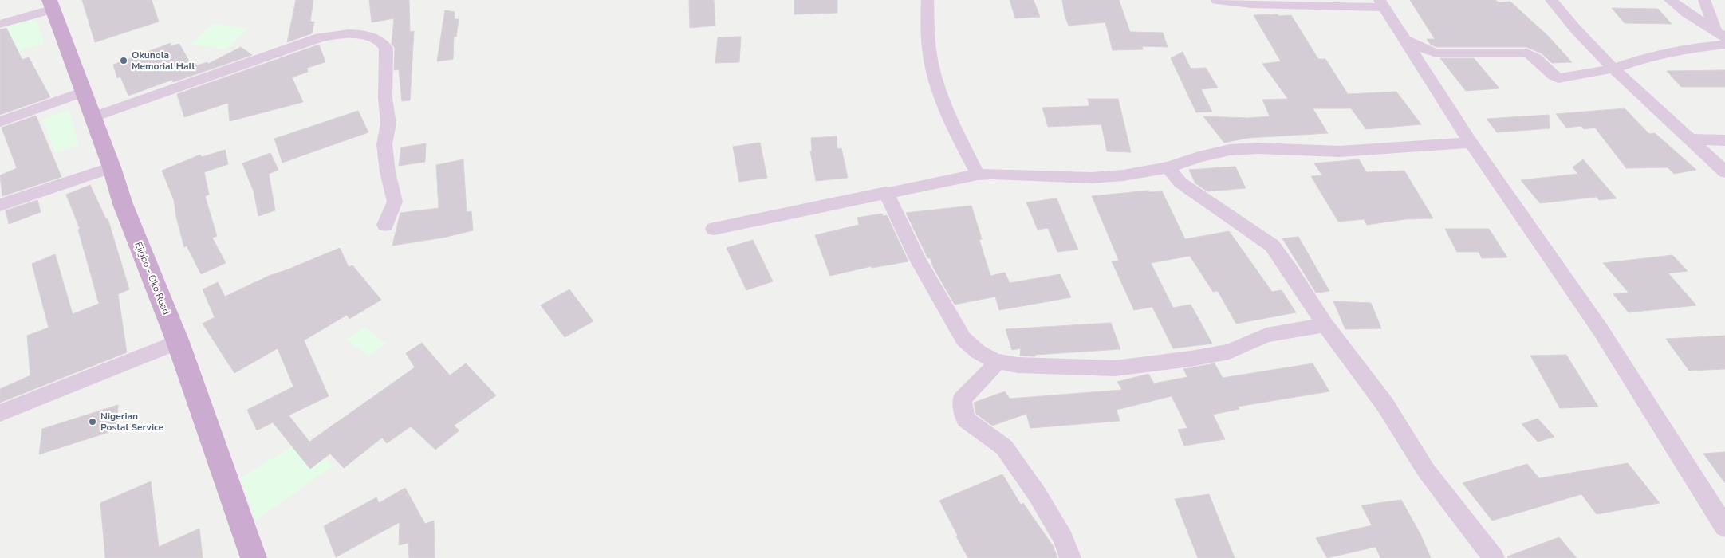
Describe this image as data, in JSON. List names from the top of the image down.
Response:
{
  "streets": {
    "main road": ["Ejigbo - Oko Road"]
  },
  "places": ["Okunola Memorial Hall", "Nigerian Postal Service"]
}
